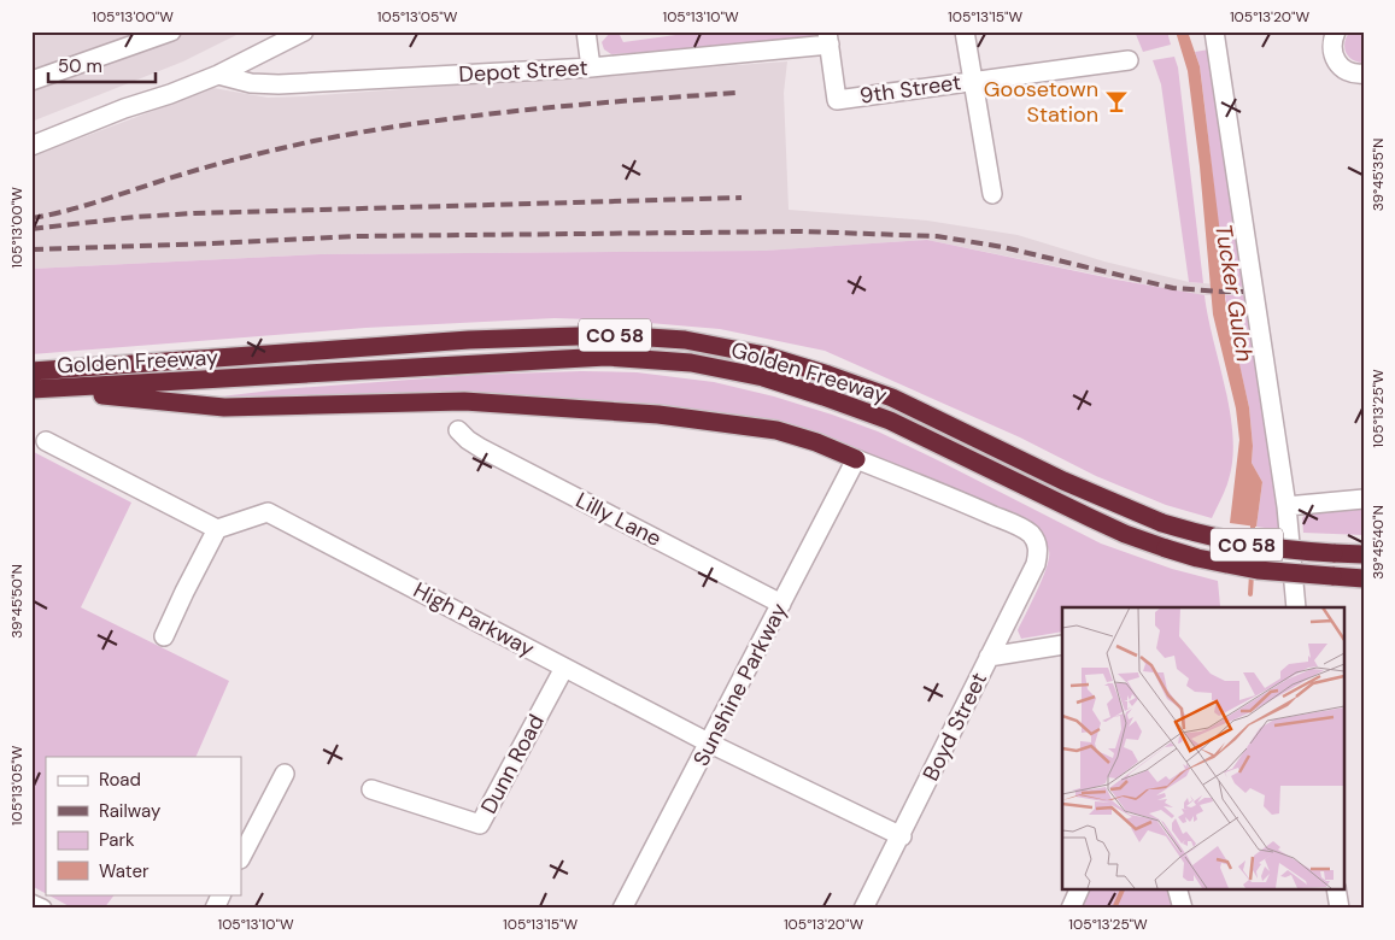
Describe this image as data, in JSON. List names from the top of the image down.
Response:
{
  "streets": {
    "highway": ["CO 58", "Golden Freeway"],
    "street": [
      "Depot Street",
      "9th Street",
      "Lilly Lane",
      "High Parkway",
      "Sunshine Parkway",
      "Boyd Street",
      "Dunn Road"
    ]
  },
  "crossings": [
    ["Depot Street", "9th Street"],
    ["Lilly Lane", "Sunshine Parkway"],
    ["High Parkway", "Sunshine Parkway"],
    ["High Parkway", "Boyd Street"],
    ["High Parkway", "Dunn Road"],
    ["Sunshine Parkway", "Boyd Street"]
  ],
  "water": ["Tucker Gulch"],
  "places": {
    "bar": ["Goosetown Station"]
  },
  "legend": [
    "Road",
    "Railway",
    "Park",
    "Water"
  ],
  "scale_bar": "50 m",
  "coordinates": [
    "105°13'00\"W",
    "105°13'05\"W",
    "105°13'10\"W",
    "105°13'15\"W",
    "105°13'20\"W",
    "39°45'35\"N",
    "105°13'25\"W",
    "39°45'40\"N",
    "39°45'50\"N"
  ]
}
